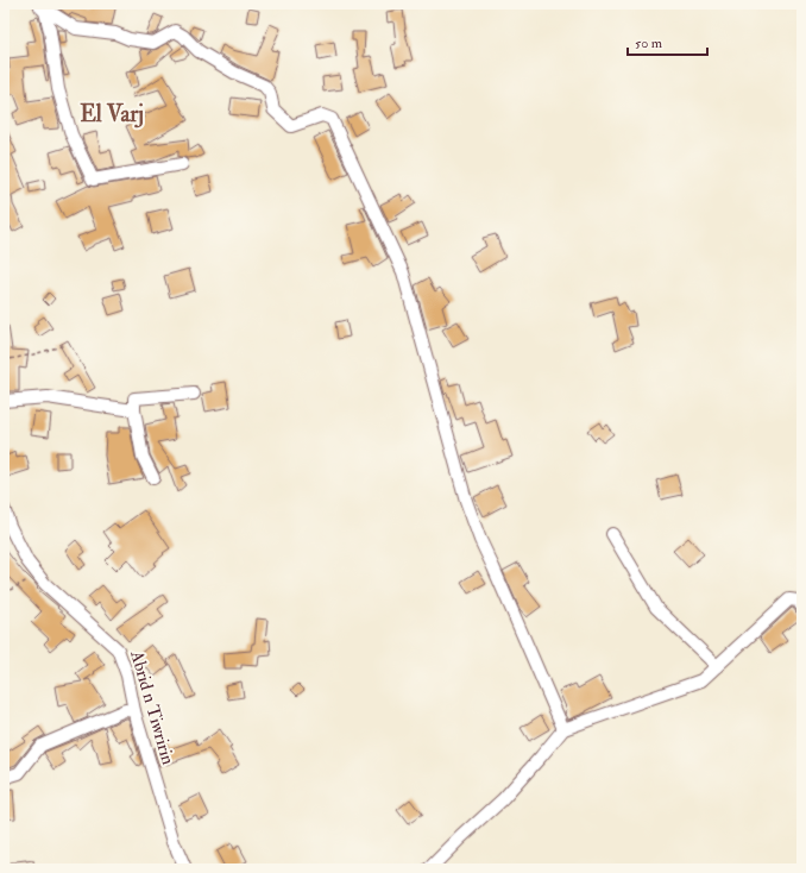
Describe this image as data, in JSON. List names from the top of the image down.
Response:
{
  "streets": {
    "street": ["Abrid n Tiwririn"]
  },
  "districts": ["El Varj"],
  "scale_bar": "50 m"
}
